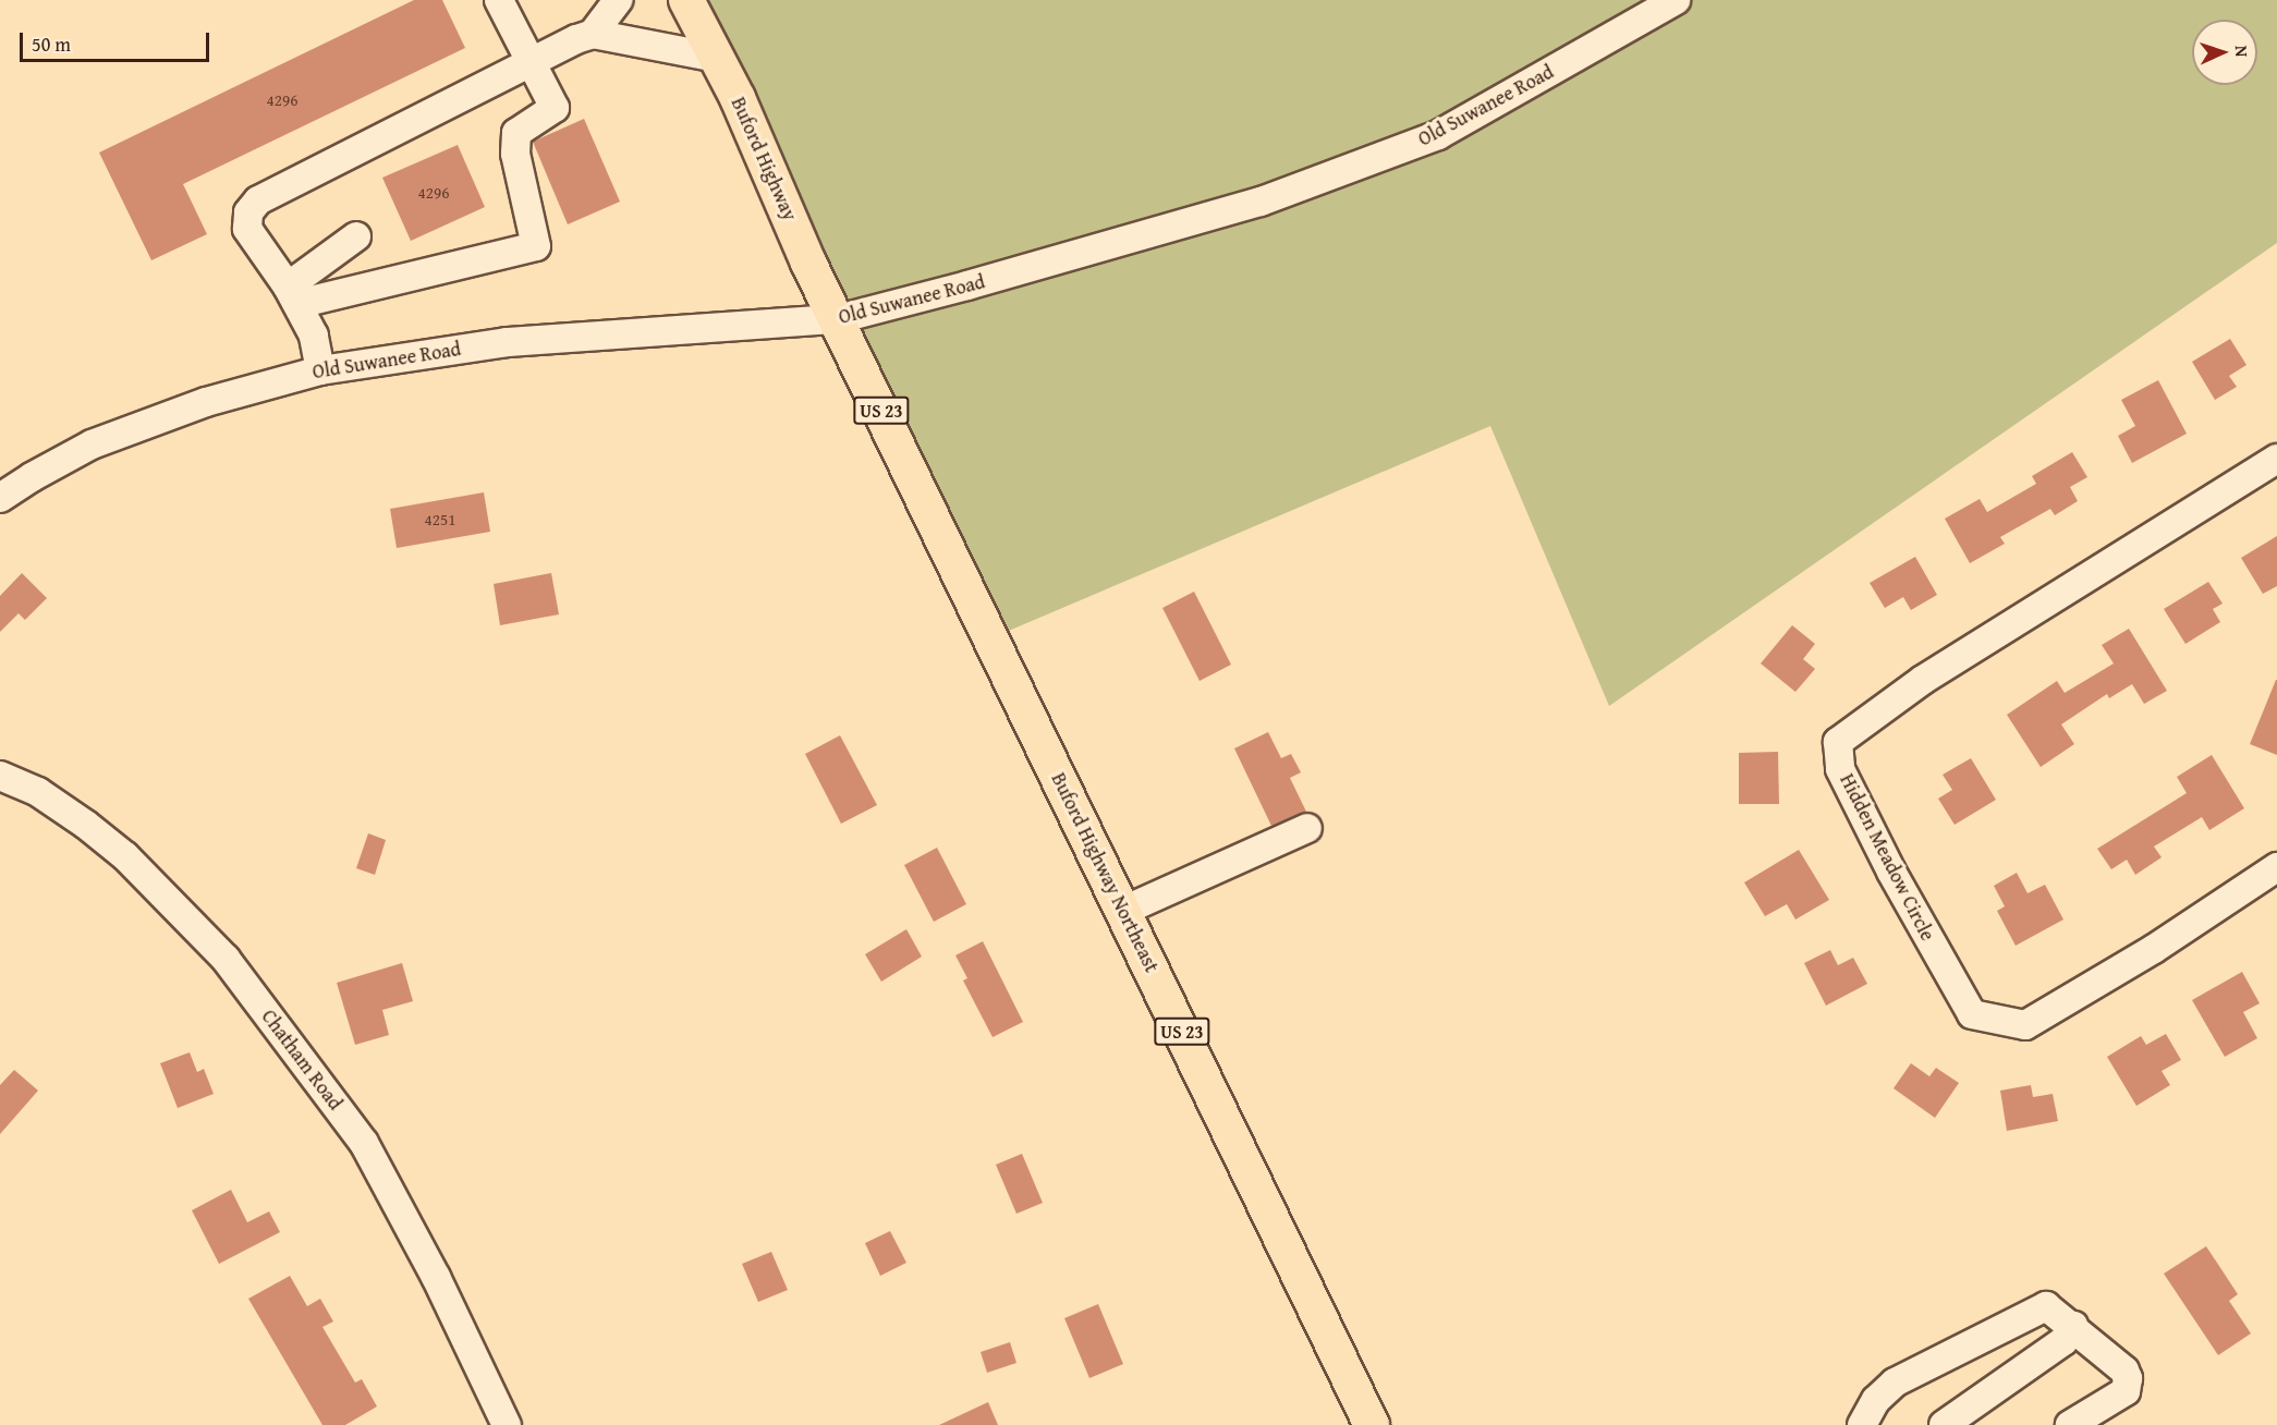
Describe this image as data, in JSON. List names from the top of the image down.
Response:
{
  "streets": {
    "main road": ["Buford Highway", "US 23", "Buford Highway Northeast"],
    "street": ["Old Suwanee Road", "Hidden Meadow Circle", "Chatham Road"]
  },
  "crossings": [
    ["Old Suwanee Road", "Buford Highway"],
    ["Old Suwanee Road", "Buford Highway Northeast"],
    ["Buford Highway", "Buford Highway Northeast"]
  ],
  "house_numbers": ["4296", "4296", "4251"],
  "scale_bar": "50 m",
  "north": "right"
}
